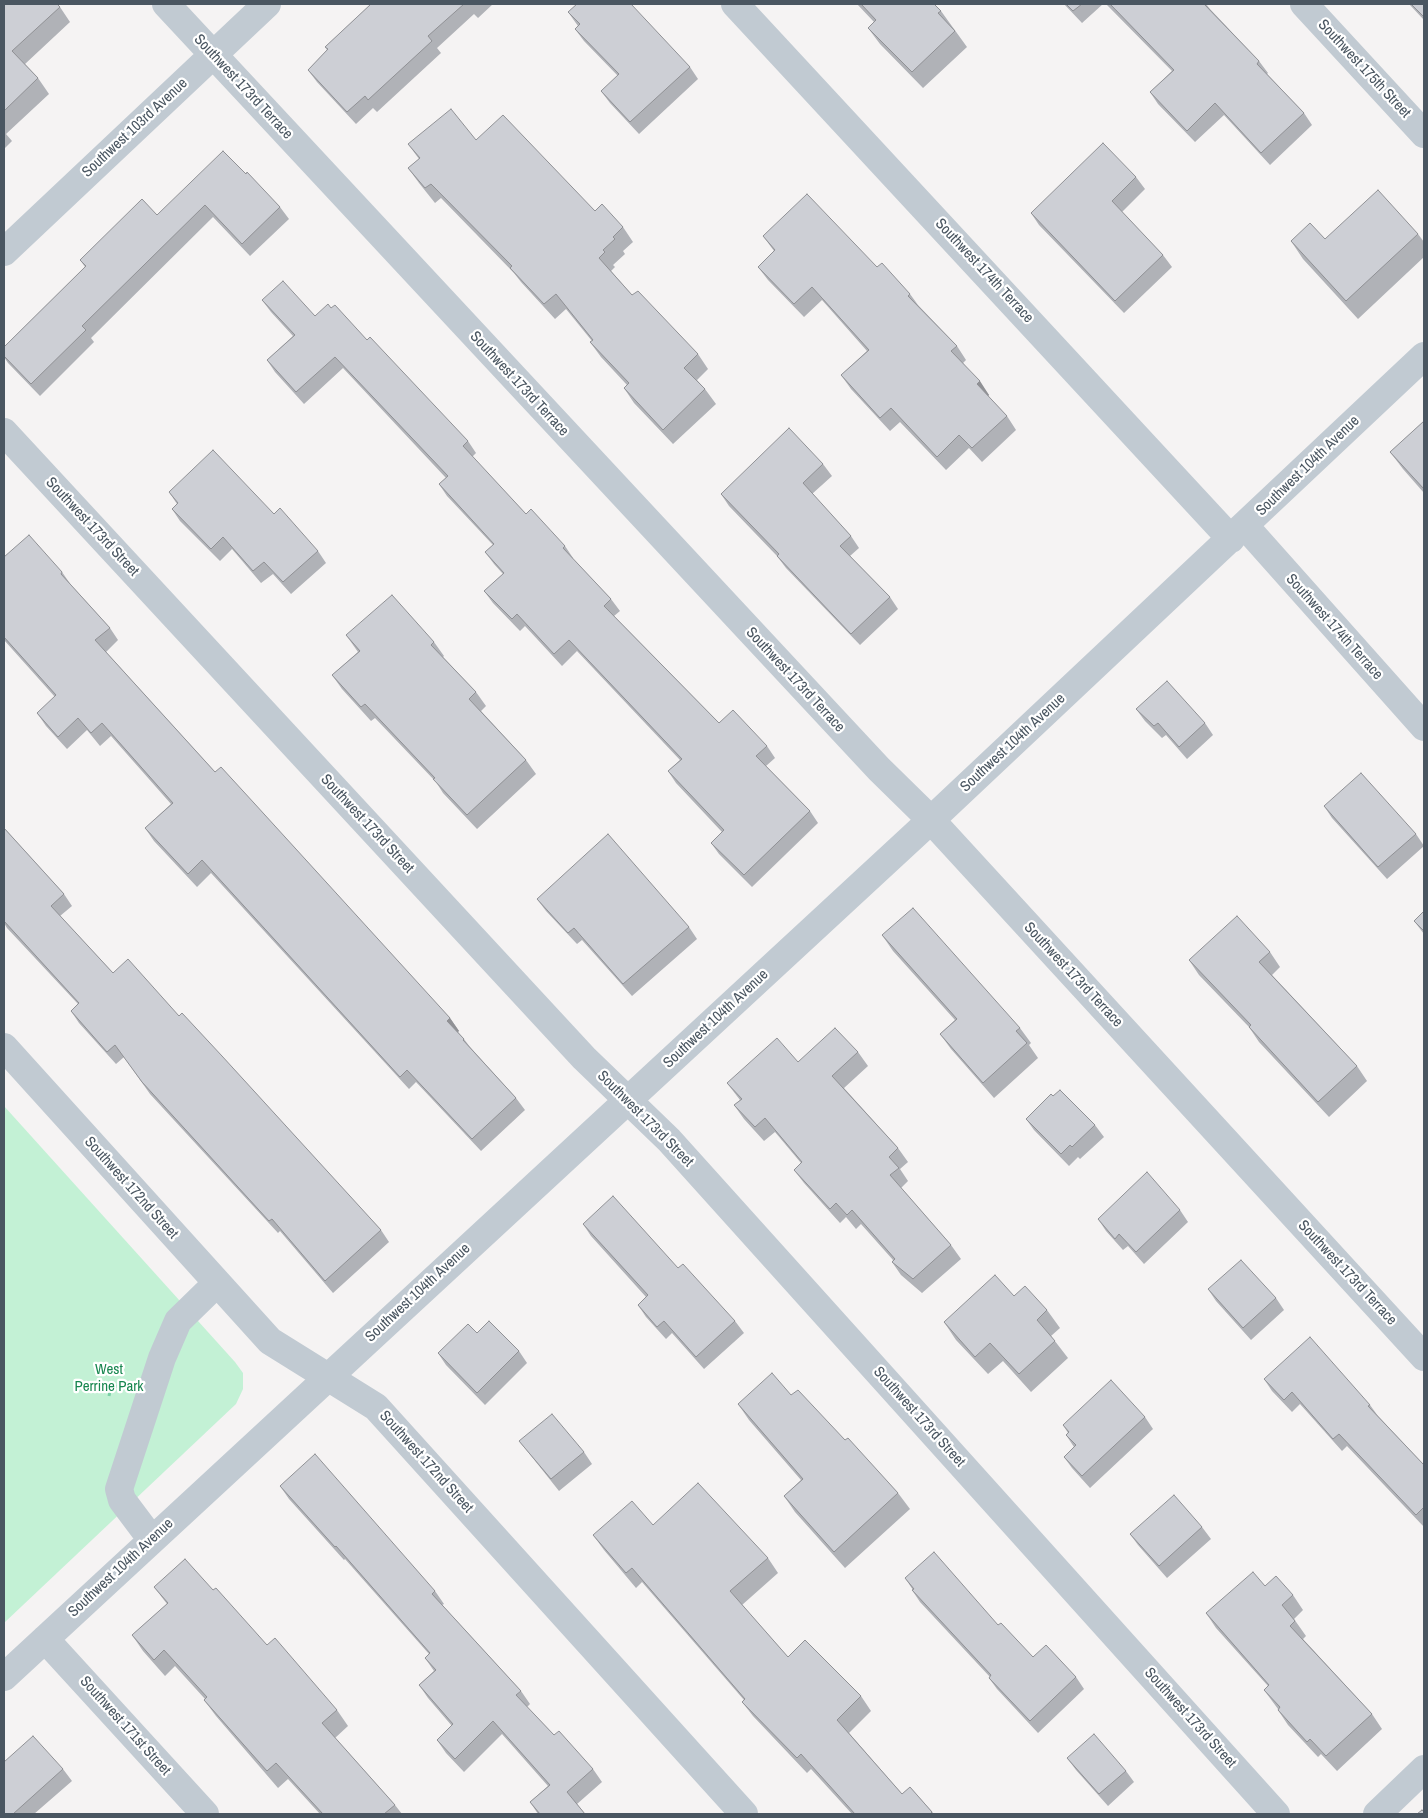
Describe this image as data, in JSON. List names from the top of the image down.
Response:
{
  "streets": {
    "street": [
      "Southwest 175th Street",
      "Southwest 173rd Terrace",
      "Southwest 103rd Avenue",
      "Southwest 174th Terrace",
      "Southwest 104th Avenue",
      "Southwest 173rd Street",
      "Southwest 172nd Street",
      "Southwest 171st Street"
    ]
  },
  "crossings": [
    ["Southwest 173rd Terrace", "Southwest 103rd Avenue"],
    ["Southwest 173rd Terrace", "Southwest 104th Avenue"],
    ["Southwest 174th Terrace", "Southwest 104th Avenue"],
    ["Southwest 104th Avenue", "Southwest 173rd Street"],
    ["Southwest 104th Avenue", "Southwest 172nd Street"],
    ["Southwest 104th Avenue", "Southwest 171st Street"]
  ],
  "parks": ["West Perrine Park"]
}
